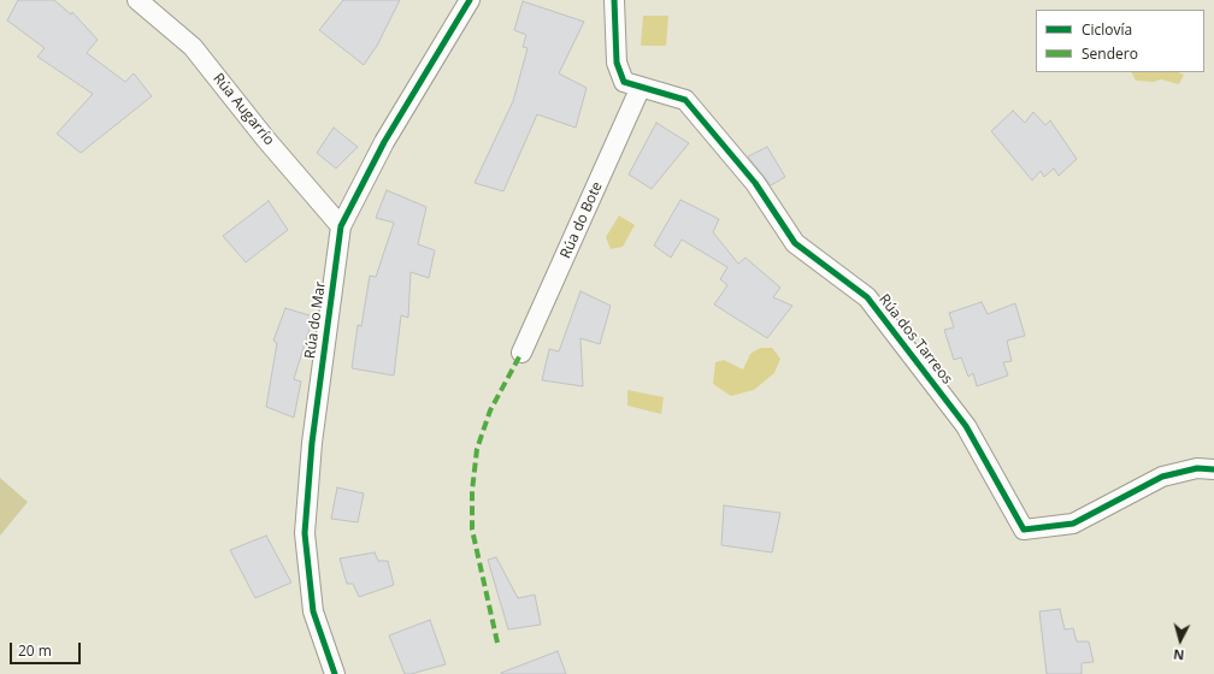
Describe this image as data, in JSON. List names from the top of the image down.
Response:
{
  "streets": {
    "street": [
      "Rúa Augarrío",
      "Rúa do Bote",
      "Rúa do Mar",
      "Rúa dos Tarreos"
    ]
  },
  "crossings": [
    ["Rúa Augarrío", "Rúa do Mar"],
    ["Rúa do Bote", "Rúa dos Tarreos"]
  ],
  "legend": ["Ciclovía", "Sendero"],
  "scale_bar": "20 m",
  "north": "bottom"
}
